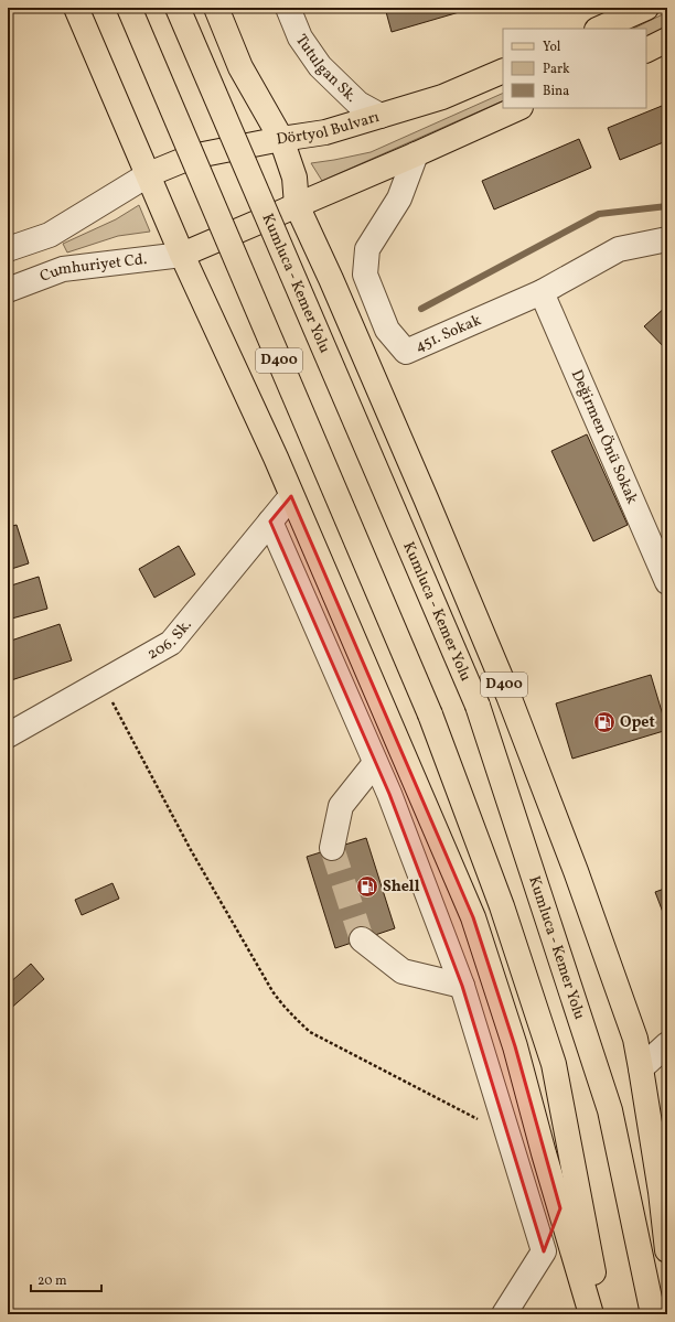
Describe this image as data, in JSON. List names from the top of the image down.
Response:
{
  "streets": {
    "main road": ["Dörtyol Bulvarı", "Kumluca - Kemer Yolu", "D400"],
    "street": [
      "Tutulgan Sk.",
      "Cumhuriyet Cd.",
      "451. Sokak",
      "Değirmen Önü Sokak",
      "206. Sk."
    ]
  },
  "crossings": [
    ["Tutulgan Sk.", "Dörtyol Bulvarı"],
    ["Dörtyol Bulvarı", "Kumluca - Kemer Yolu"],
    ["451. Sokak", "Değirmen Önü Sokak"]
  ],
  "places": {
    "fuel station": ["Opet", "Shell"]
  },
  "legend": ["Yol", "Park", "Bina"],
  "scale_bar": "20 m"
}
